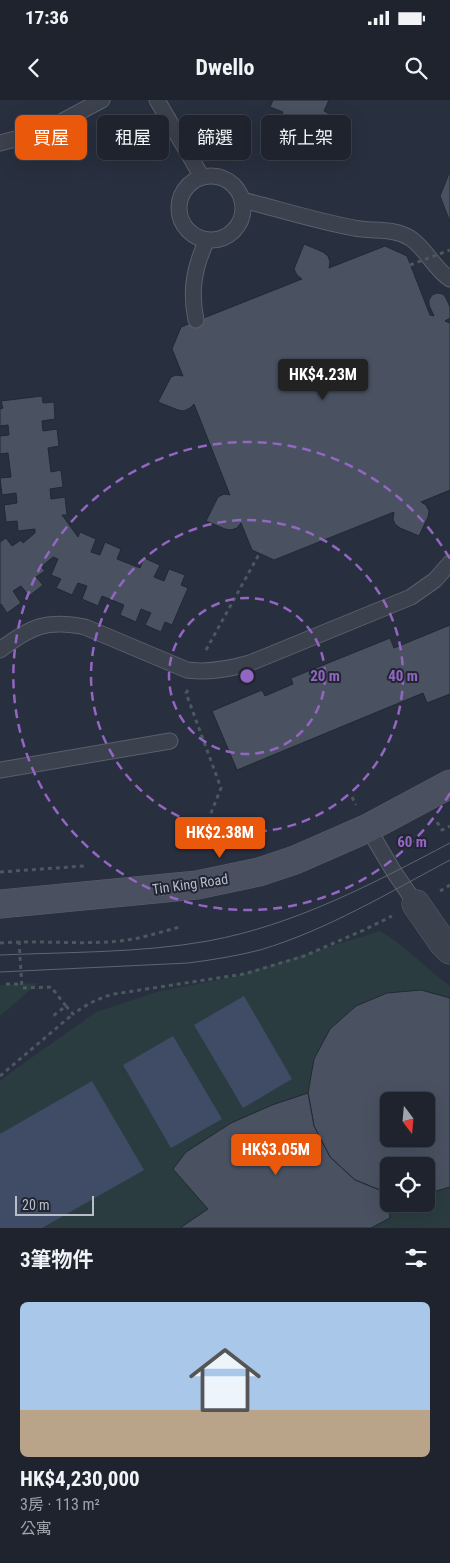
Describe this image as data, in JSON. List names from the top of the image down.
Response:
{
  "streets": {
    "street": ["Tin King Road"]
  },
  "scale_bar": "20 m",
  "north": "bottom",
  "page": {
    "status": "17:36",
    "header": "Dwello",
    "chip": [
      "買屋",
      "租屋",
      "篩選",
      "新上架"
    ],
    "price": ["HK$4.23M", "HK$2.38M", "HK$3.05M"],
    "scale": "20 m",
    "heading": "3筆物件",
    "list": [
      {
        "name": "HK$4,230,000",
        "note": "3房 · 113 m² · 公寓"
      }
    ]
  },
  "rings": ["20 m", "40 m", "60 m"]
}
